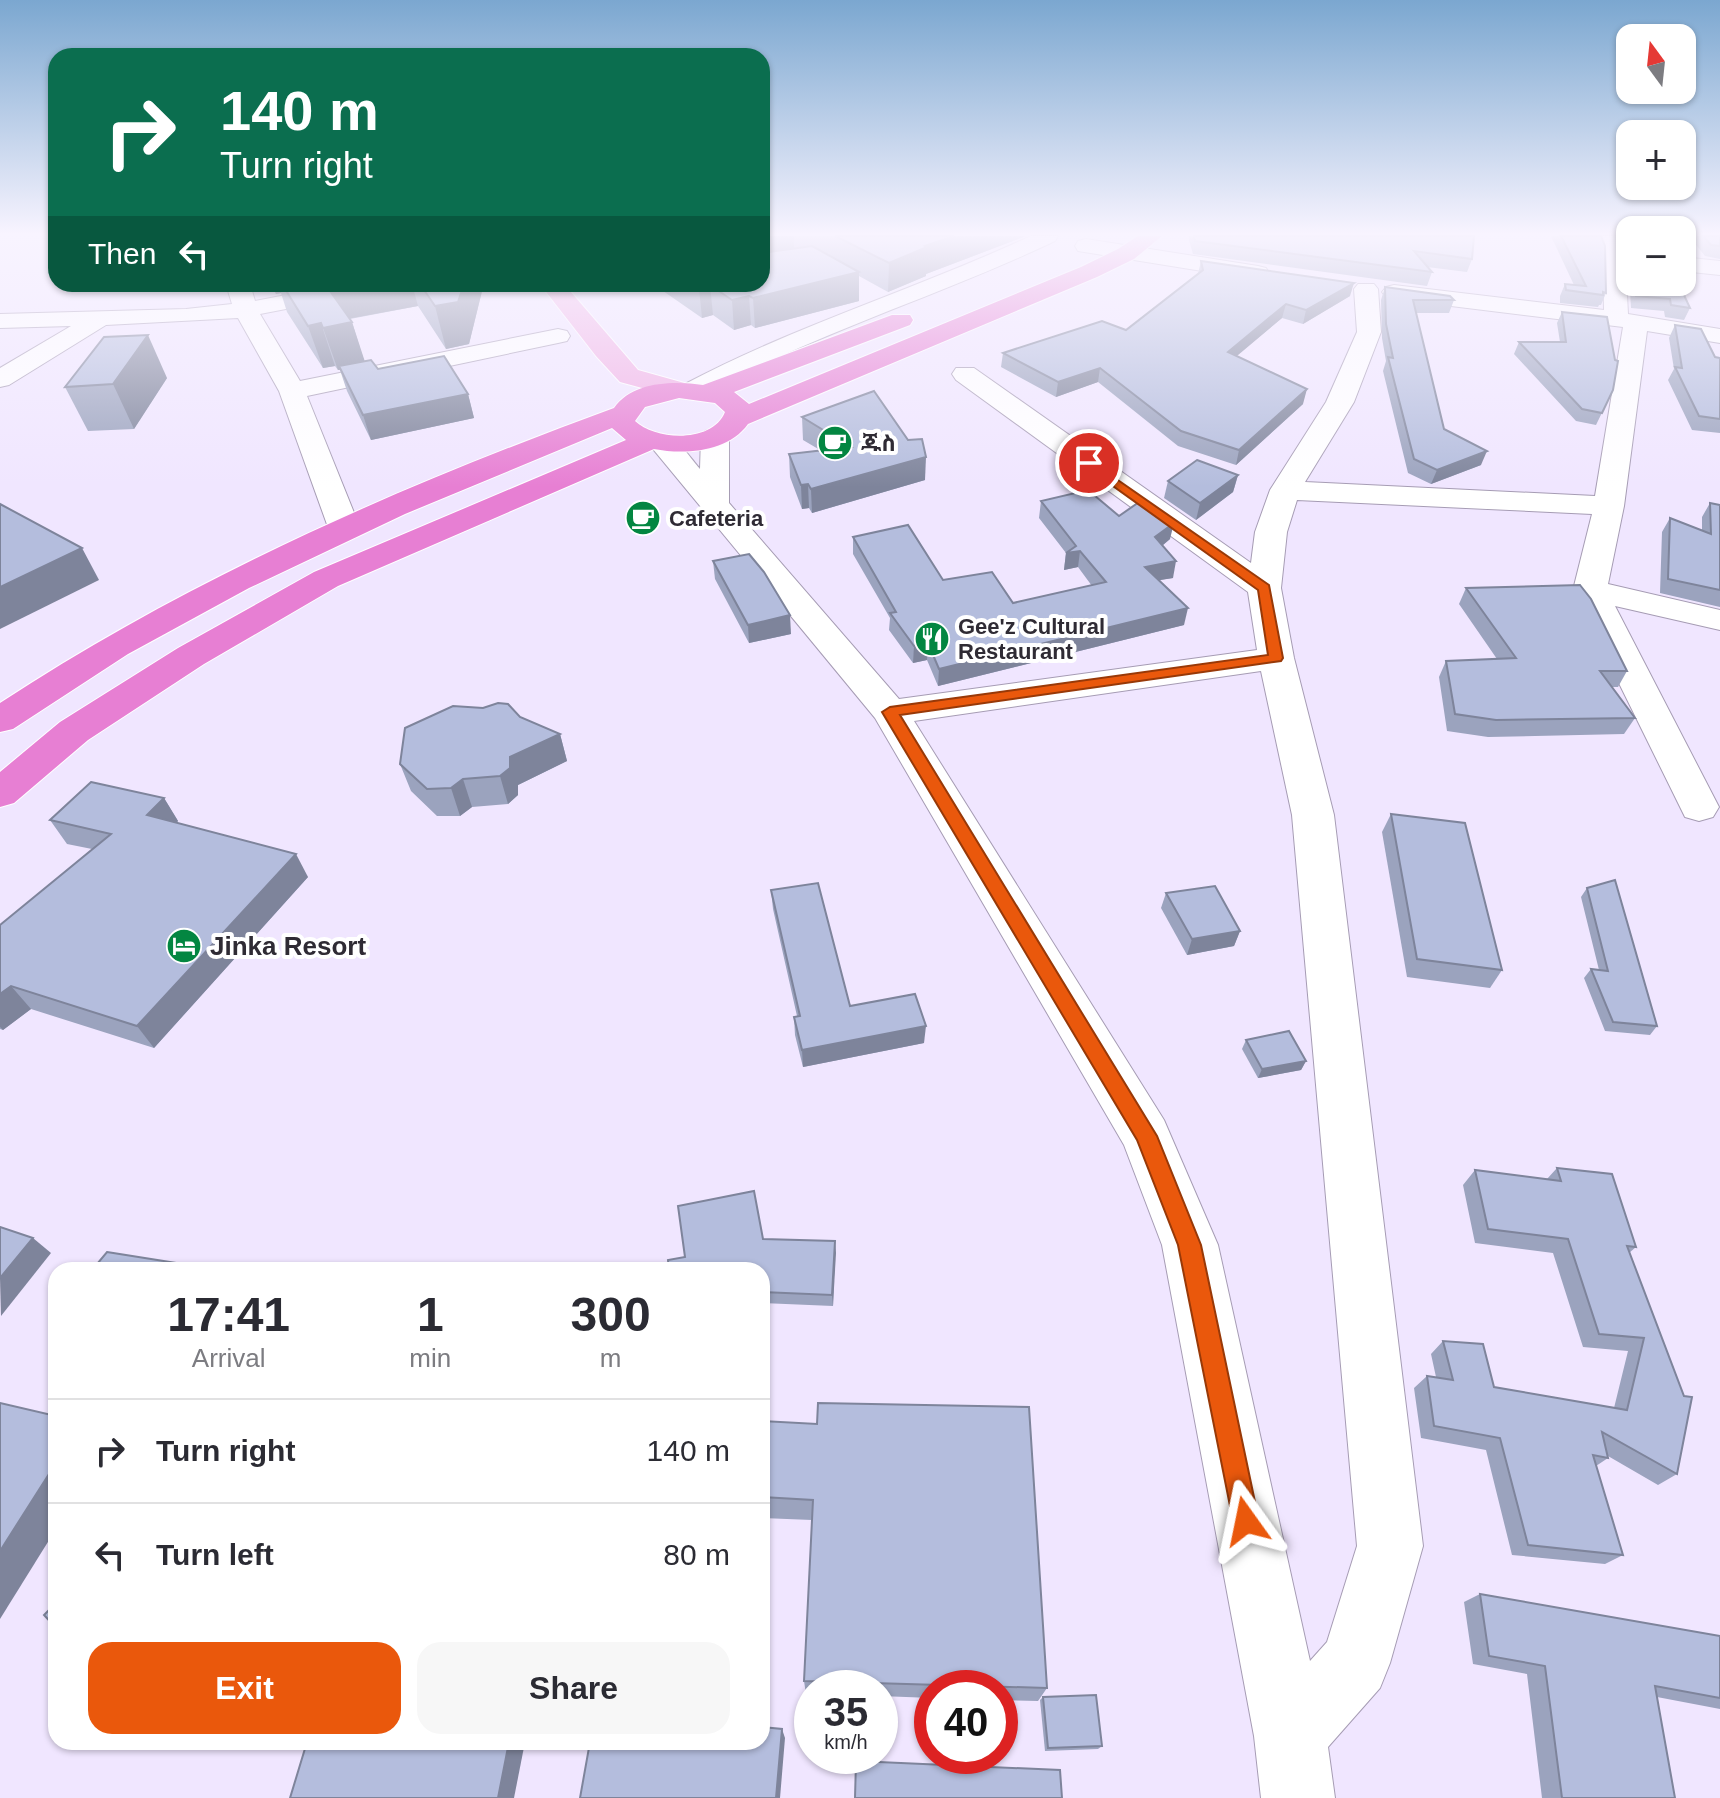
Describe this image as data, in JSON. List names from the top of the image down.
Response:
{
  "places": {
    "cafe": ["ጁስ", "Cafeteria"],
    "restaurant": ["Gee'z Cultural Restaurant"],
    "hotel": ["Jinka Resort"]
  },
  "north": "top",
  "page": {
    "map_buttons": ["+", "−"],
    "turn": ["140 m", "Turn right"],
    "then": "Then",
    "eta": [
      "17:41",
      "Arrival",
      "1",
      "min",
      "300",
      "m"
    ],
    "list": [
      {
        "name": "Turn right",
        "value": "140 m"
      },
      {
        "name": "Turn left",
        "value": "80 m"
      }
    ],
    "buttons": ["Exit", "Share"],
    "speed": "35 km/h",
    "limit": "40"
  }
}
